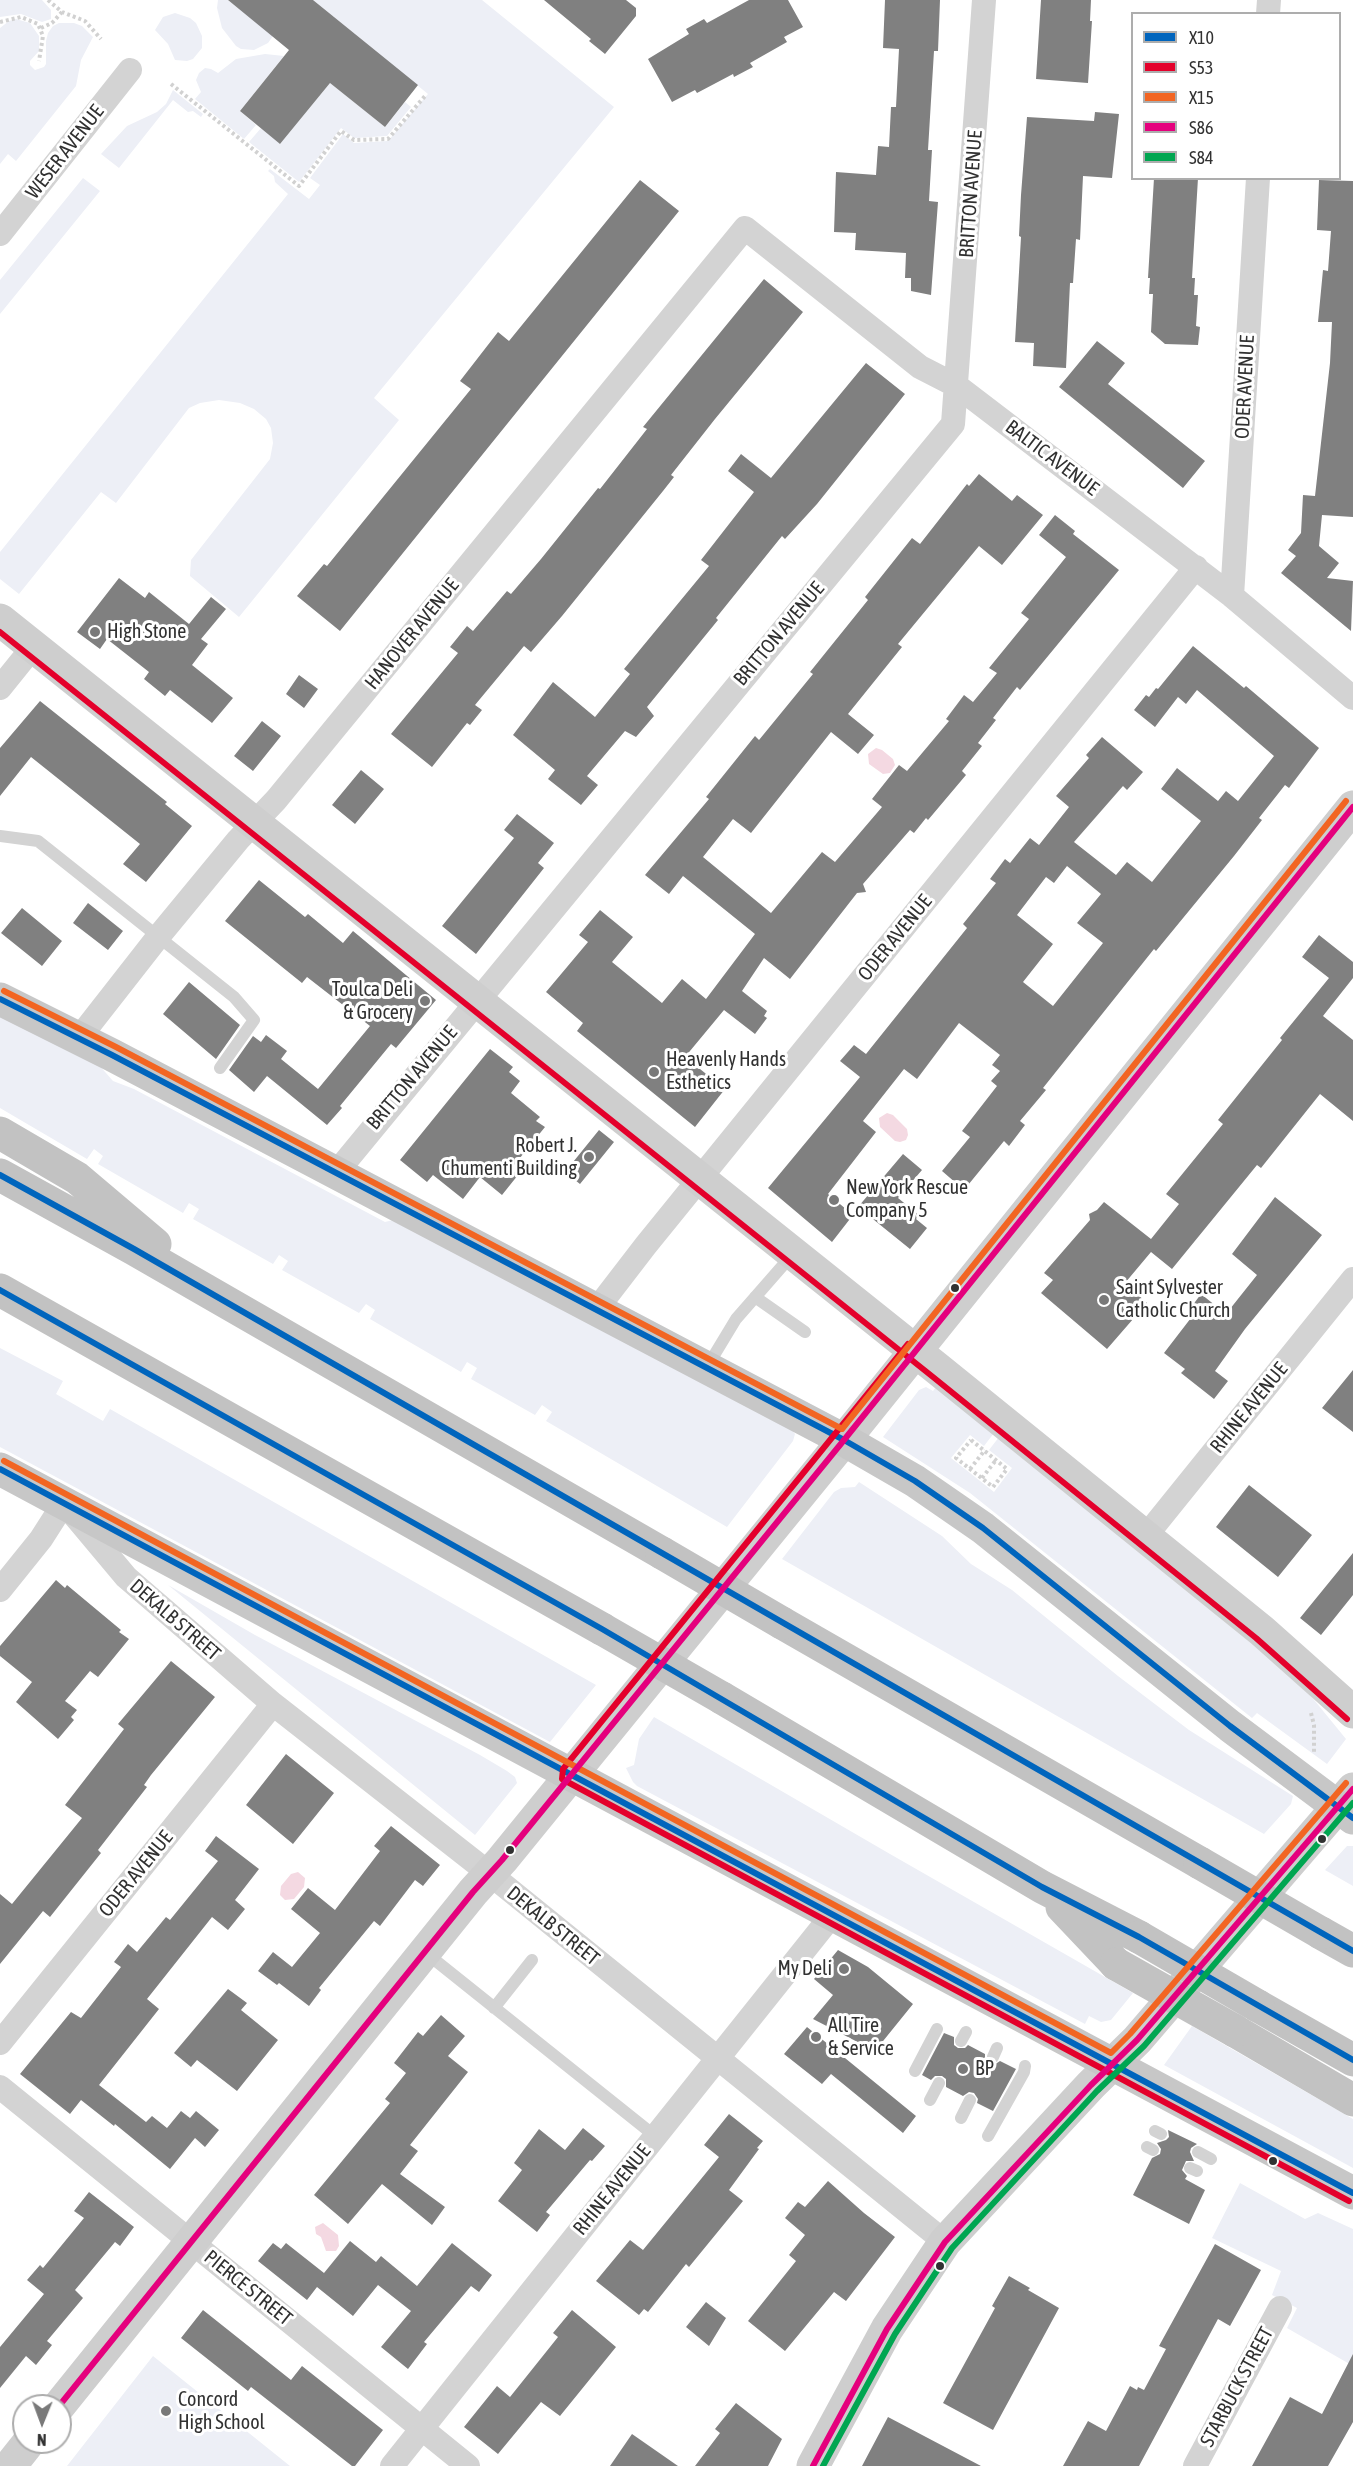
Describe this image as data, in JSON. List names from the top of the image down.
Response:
{
  "streets": {
    "street": [
      "WESER AVENUE",
      "BRITTON AVENUE",
      "ODER AVENUE",
      "BALTIC AVENUE",
      "HANOVER AVENUE",
      "RHINE AVENUE",
      "DEKALB STREET",
      "PIERCE STREET",
      "STARBUCK STREET"
    ]
  },
  "crossings": [
    ["BRITTON AVENUE", "BALTIC AVENUE"],
    ["ODER AVENUE", "BALTIC AVENUE"],
    ["ODER AVENUE", "DEKALB STREET"],
    ["BALTIC AVENUE", "HANOVER AVENUE"],
    ["RHINE AVENUE", "DEKALB STREET"],
    ["RHINE AVENUE", "PIERCE STREET"]
  ],
  "places": [
    "High Stone",
    "Toulca Deli & Grocery",
    "Heavenly Hands Esthetics",
    "Robert J. Chumenti Building",
    "New York Rescue Company 5",
    "Saint Sylvester Catholic Church",
    "My Deli",
    "All Tire & Service",
    "BP",
    "Concord High School"
  ],
  "lines": [
    "transit line S53",
    "transit line X15",
    "transit line S86",
    "transit line X10",
    "transit line S84"
  ],
  "legend": [
    "X10",
    "S53",
    "X15",
    "S86",
    "S84"
  ],
  "north": "bottom"
}
